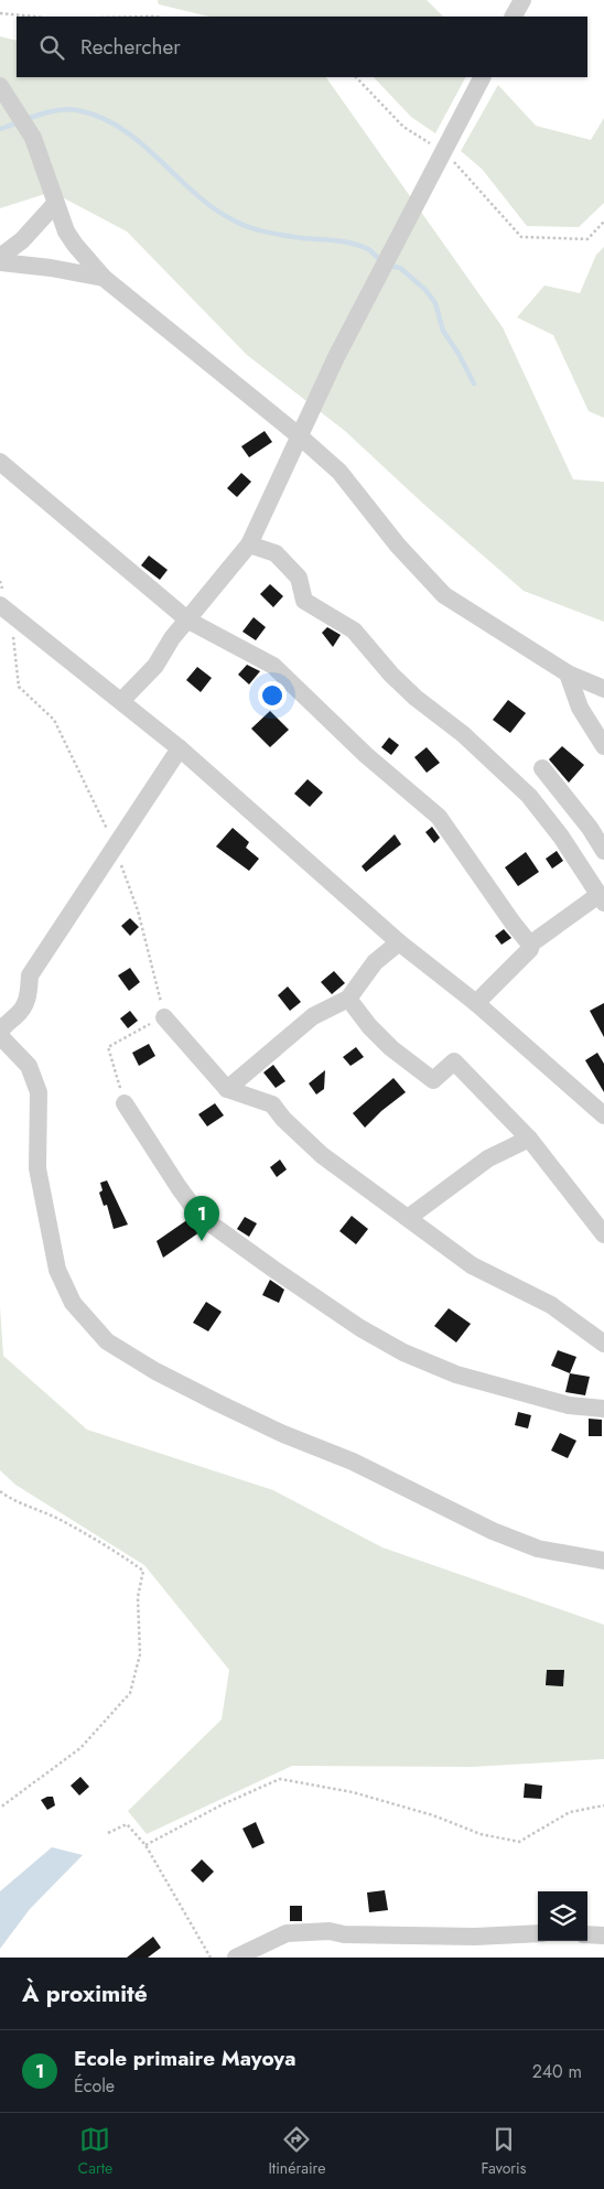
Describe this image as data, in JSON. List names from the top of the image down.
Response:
{
  "page": {
    "search": "Rechercher",
    "pins": "1",
    "heading": "À proximité",
    "list": [
      {
        "mark": "1",
        "name": "Ecole primaire Mayoya",
        "note": "École",
        "value": "240 m"
      }
    ],
    "nav": ["Carte", "Itinéraire", "Favoris"]
  }
}
